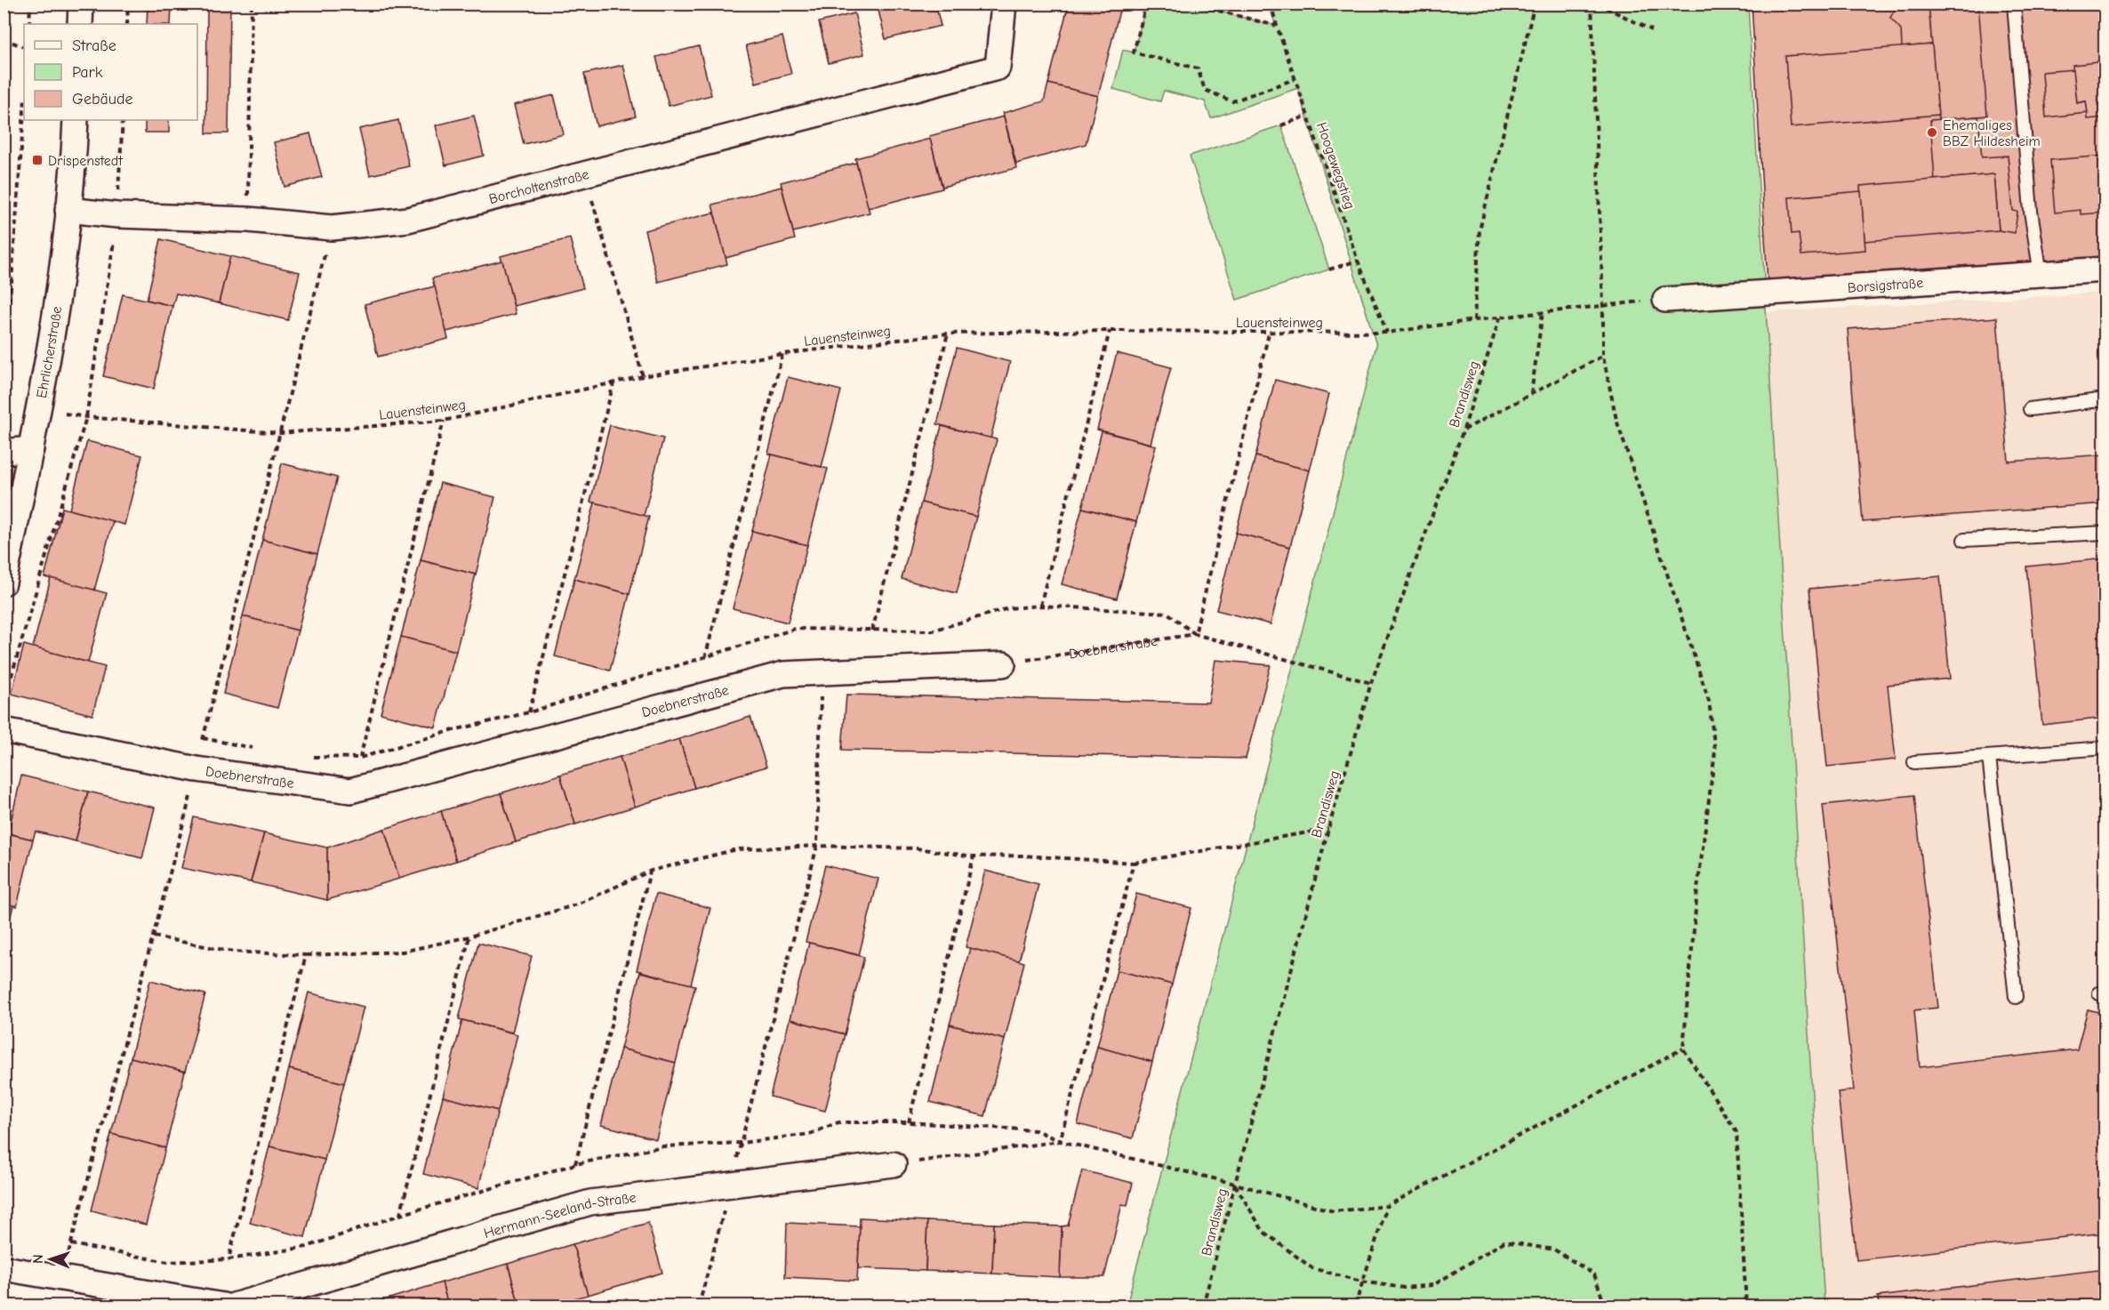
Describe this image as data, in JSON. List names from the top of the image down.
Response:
{
  "streets": {
    "street": [
      "Borcholtenstraße",
      "Borsigstraße",
      "Ehrlicherstraße",
      "Doebnerstraße",
      "Hermann-Seeland-Straße"
    ],
    "path": ["Hoogewegstieg", "Lauensteinweg", "Brandisweg"]
  },
  "crossings": [
    ["Hoogewegstieg", "Lauensteinweg"],
    ["Borcholtenstraße", "Ehrlicherstraße"],
    ["Borsigstraße", "Lauensteinweg"],
    ["Lauensteinweg", "Ehrlicherstraße"],
    ["Lauensteinweg", "Brandisweg"],
    ["Brandisweg", "Doebnerstraße"]
  ],
  "places": {
    "other": ["Ehemaliges BBZ Hildesheim"],
    "transit": ["Drispenstedt"]
  },
  "legend": ["Straße", "Park", "Gebäude"],
  "north": "left"
}
